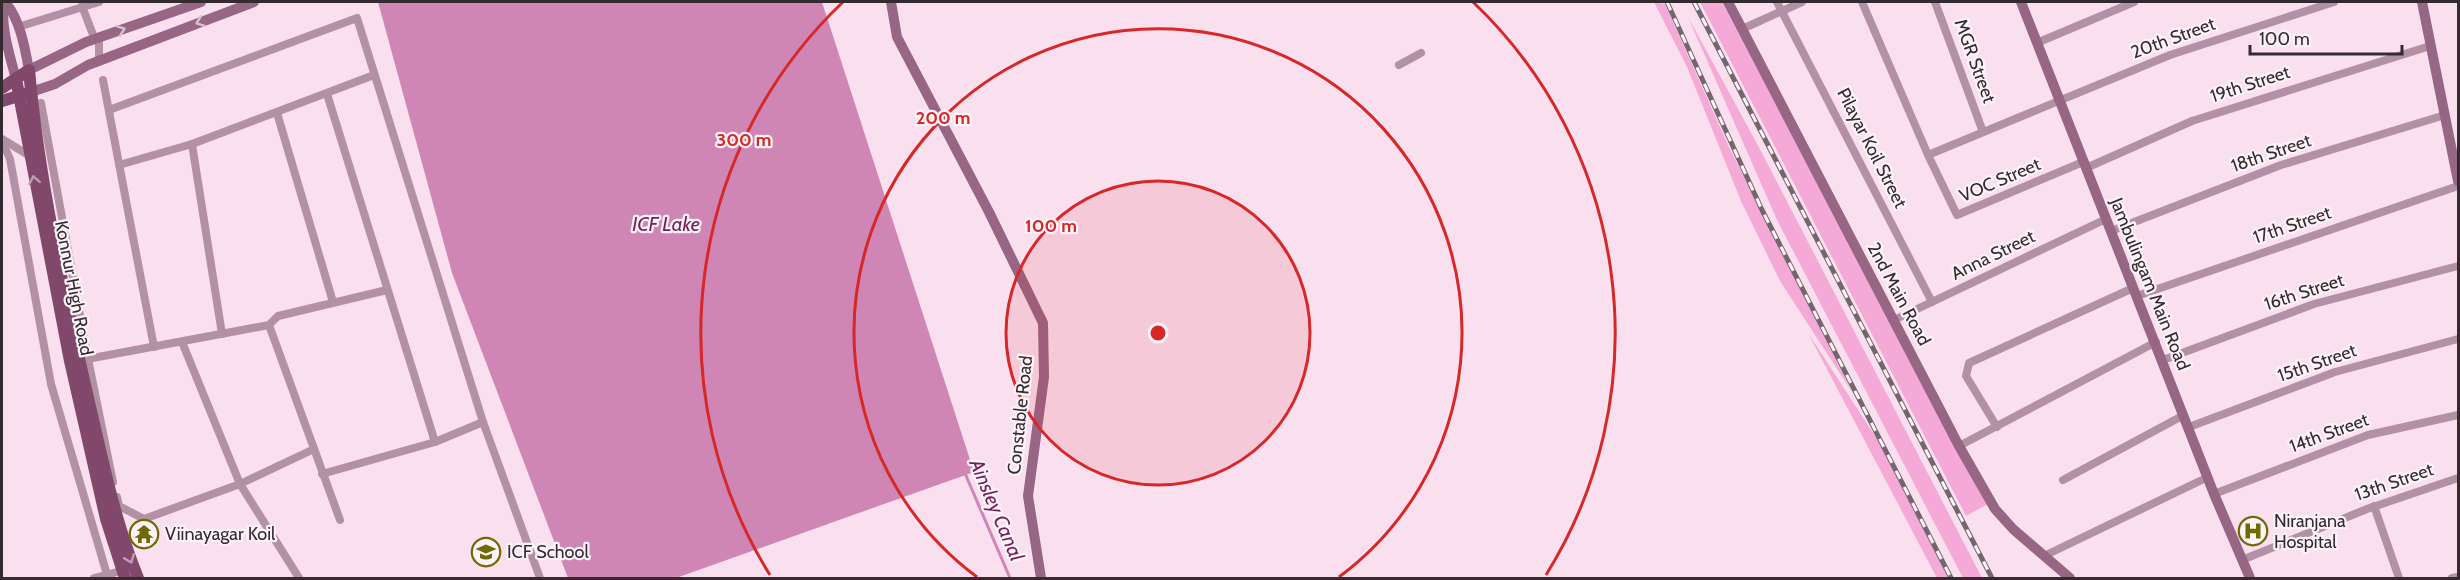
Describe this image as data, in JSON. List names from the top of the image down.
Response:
{
  "streets": {
    "main road": ["Konnur High Road"],
    "street": [
      "20th Street",
      "MGR Street",
      "19th Street",
      "Pilayar Koil Street",
      "18th Street",
      "VOC Street",
      "17th Street",
      "Anna Street",
      "Jambulingam Main Road",
      "16th Street",
      "2nd Main Road",
      "15th Street",
      "Constable Road",
      "14th Street",
      "13th Street"
    ]
  },
  "crossings": [
    ["20th Street", "MGR Street"],
    ["20th Street", "VOC Street"],
    ["20th Street", "Jambulingam Main Road"],
    ["19th Street", "VOC Street"],
    ["19th Street", "Jambulingam Main Road"],
    ["Pilayar Koil Street", "Anna Street"],
    ["18th Street", "Jambulingam Main Road"],
    ["VOC Street", "Jambulingam Main Road"],
    ["17th Street", "Jambulingam Main Road"],
    ["Anna Street", "Jambulingam Main Road"],
    ["Anna Street", "2nd Main Road"],
    ["Jambulingam Main Road", "16th Street"],
    ["Jambulingam Main Road", "15th Street"],
    ["Jambulingam Main Road", "14th Street"],
    ["Jambulingam Main Road", "13th Street"]
  ],
  "water": ["ICF Lake", "Ainsley Canal"],
  "places": {
    "hospital": ["Niranjana Hospital"],
    "temple": ["Viinayagar Koil"],
    "school or university": ["ICF School"]
  },
  "scale_bar": "100 m",
  "rings": ["200 m", "300 m", "100 m"]
}
